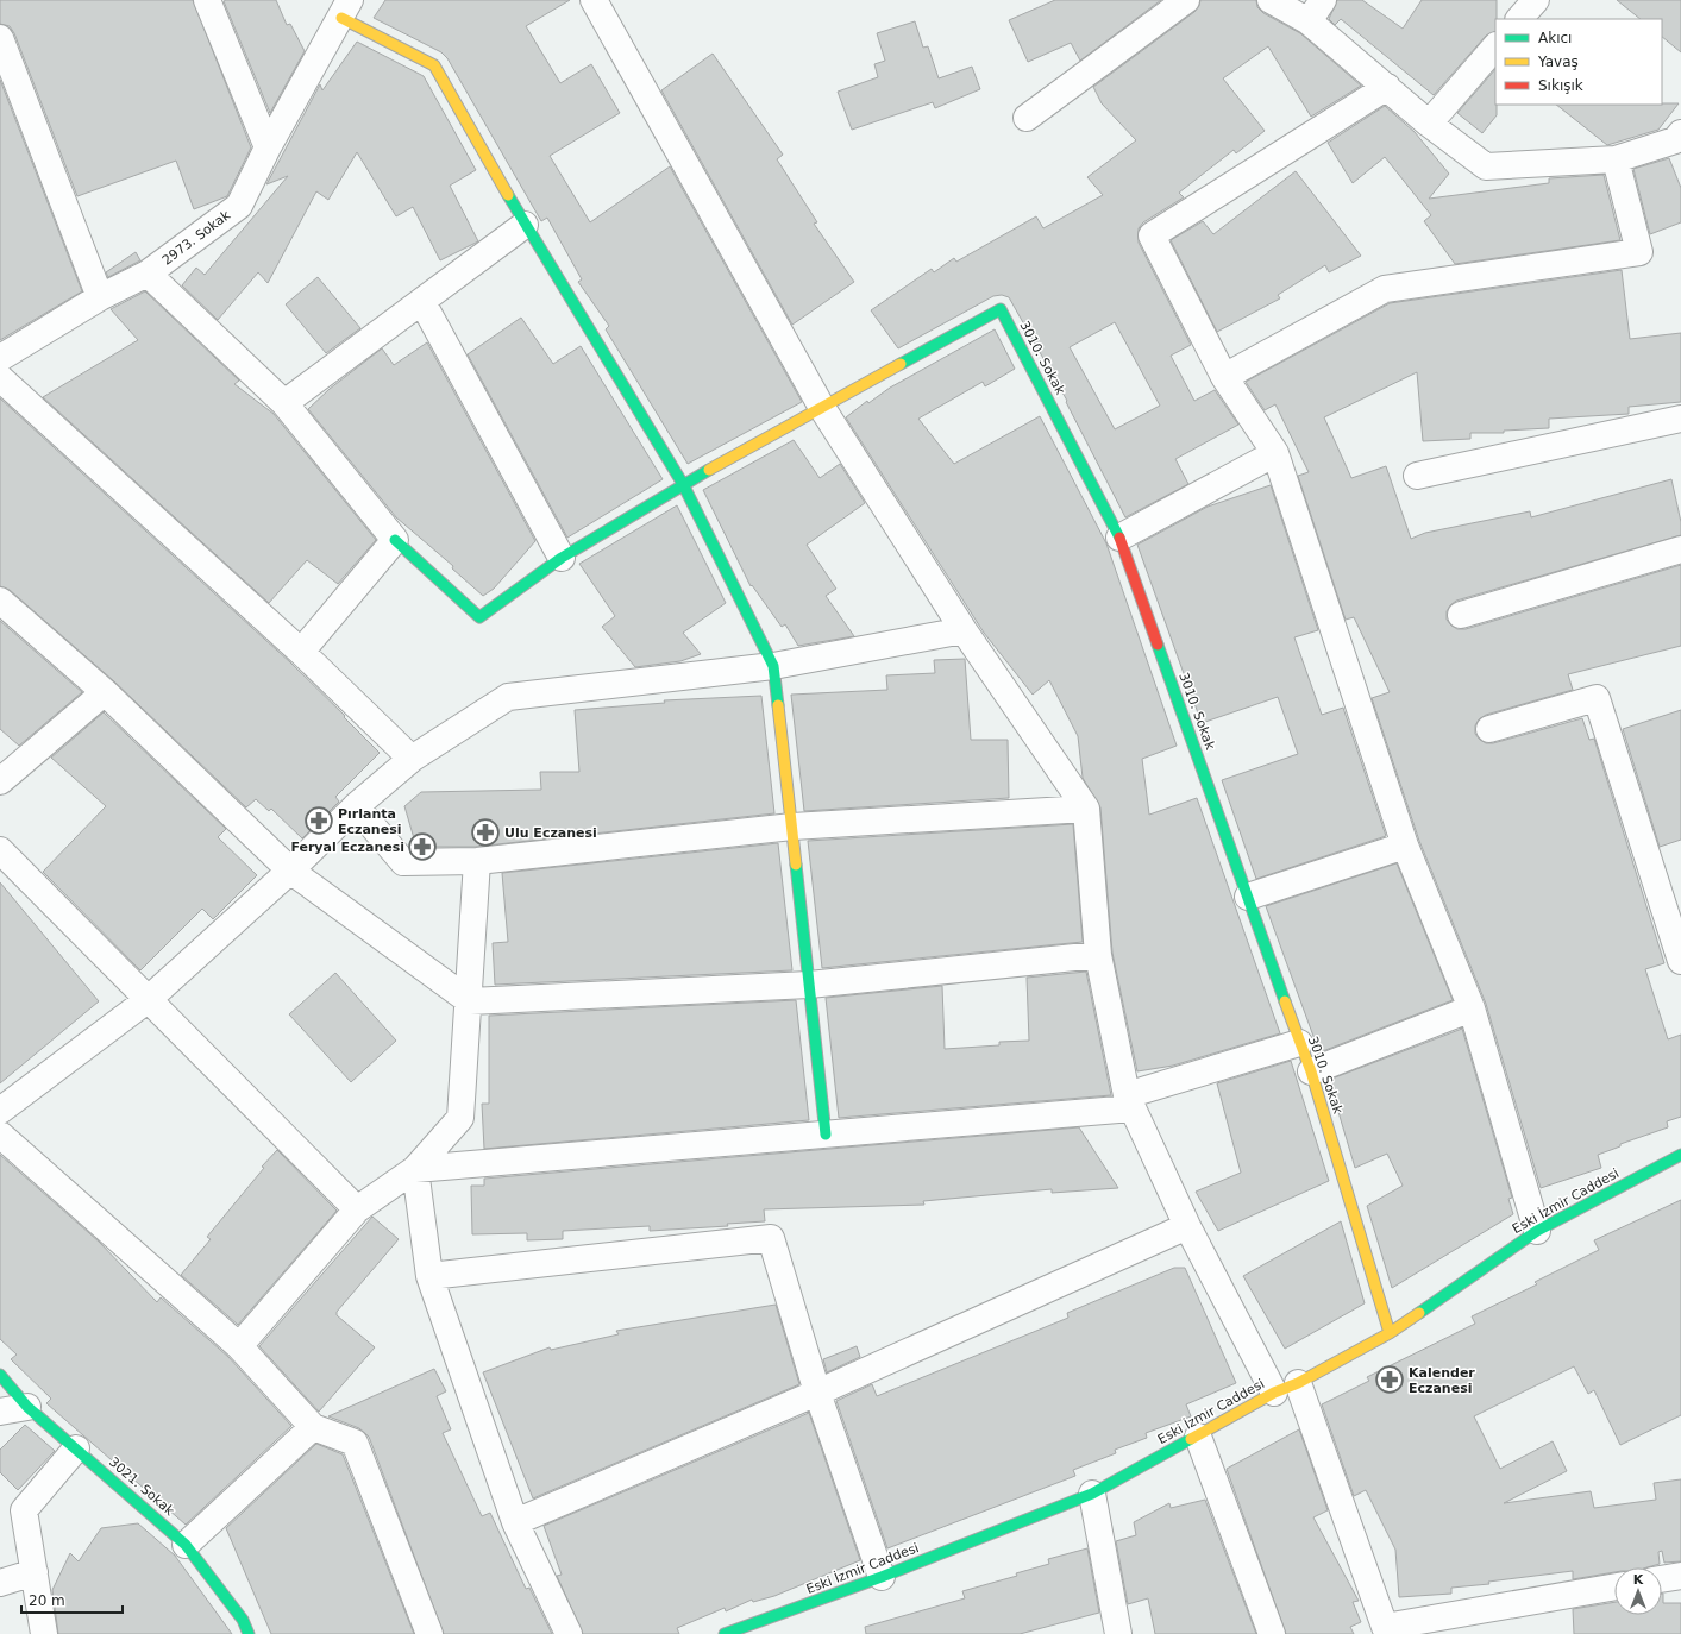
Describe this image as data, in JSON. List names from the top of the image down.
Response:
{
  "streets": {
    "street": [
      "2973. Sokak",
      "3010. Sokak",
      "Eski İzmir Caddesi",
      "3021. Sokak"
    ]
  },
  "crossings": [
    ["3010. Sokak", "Eski İzmir Caddesi"]
  ],
  "places": {
    "pharmacy": [
      "Pırlanta Eczanesi",
      "Ulu Eczanesi",
      "Feryal Eczanesi",
      "Kalender Eczanesi"
    ]
  },
  "legend": ["Akıcı", "Yavaş", "Sıkışık"],
  "scale_bar": "20 m",
  "north": "top"
}
